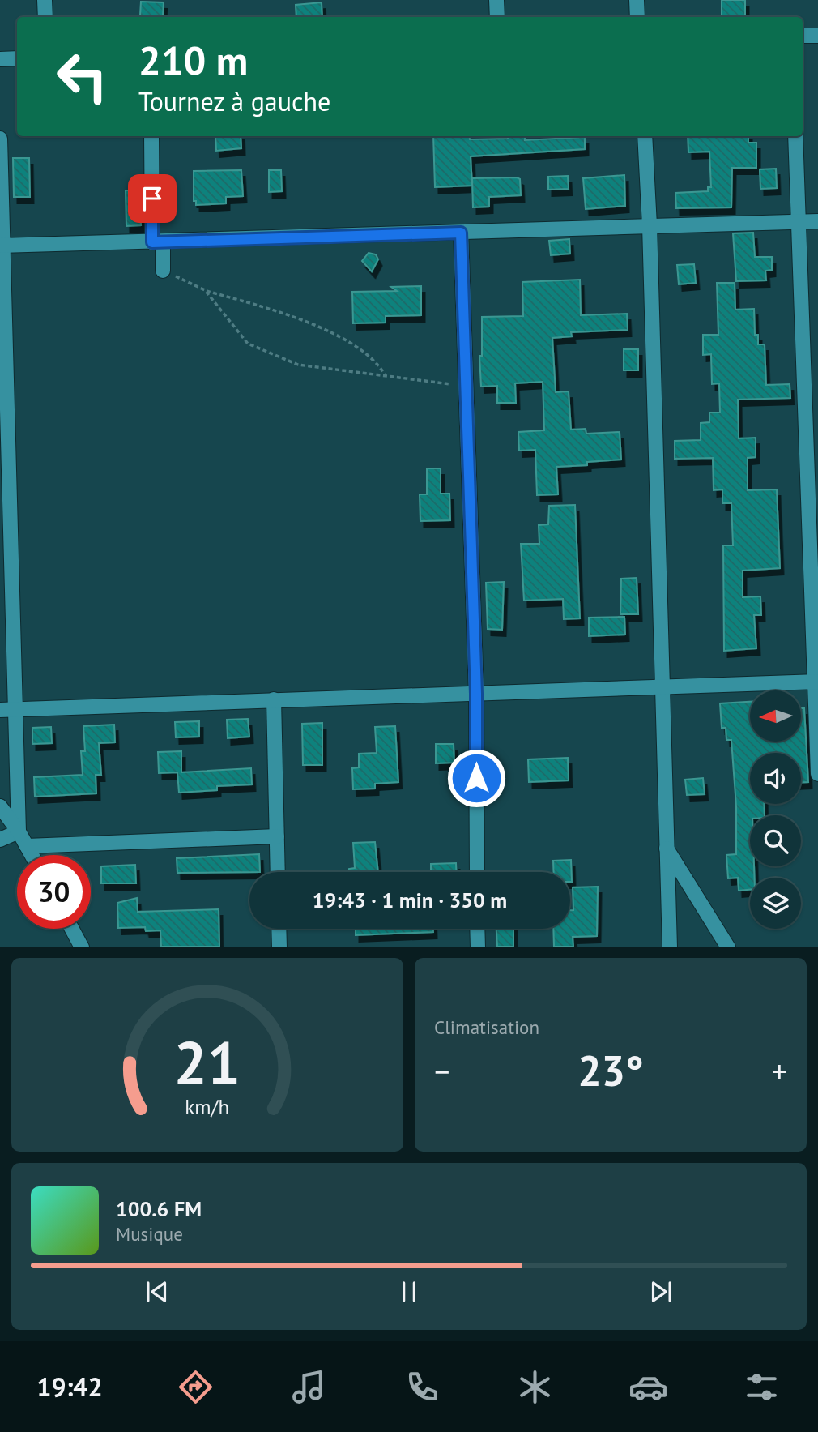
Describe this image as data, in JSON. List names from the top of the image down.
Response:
{
  "north": "left",
  "page": {
    "turn": ["210 m", "Tournez à gauche"],
    "limit": "30",
    "trip": "19:43 · 1 min · 350 m",
    "tile": "Climatisation",
    "heat": ["−", "23°", "+"],
    "song": ["100.6 FM", "Musique"],
    "tabs": "19:42",
    "gauge": ["21", "km/h"]
  }
}
